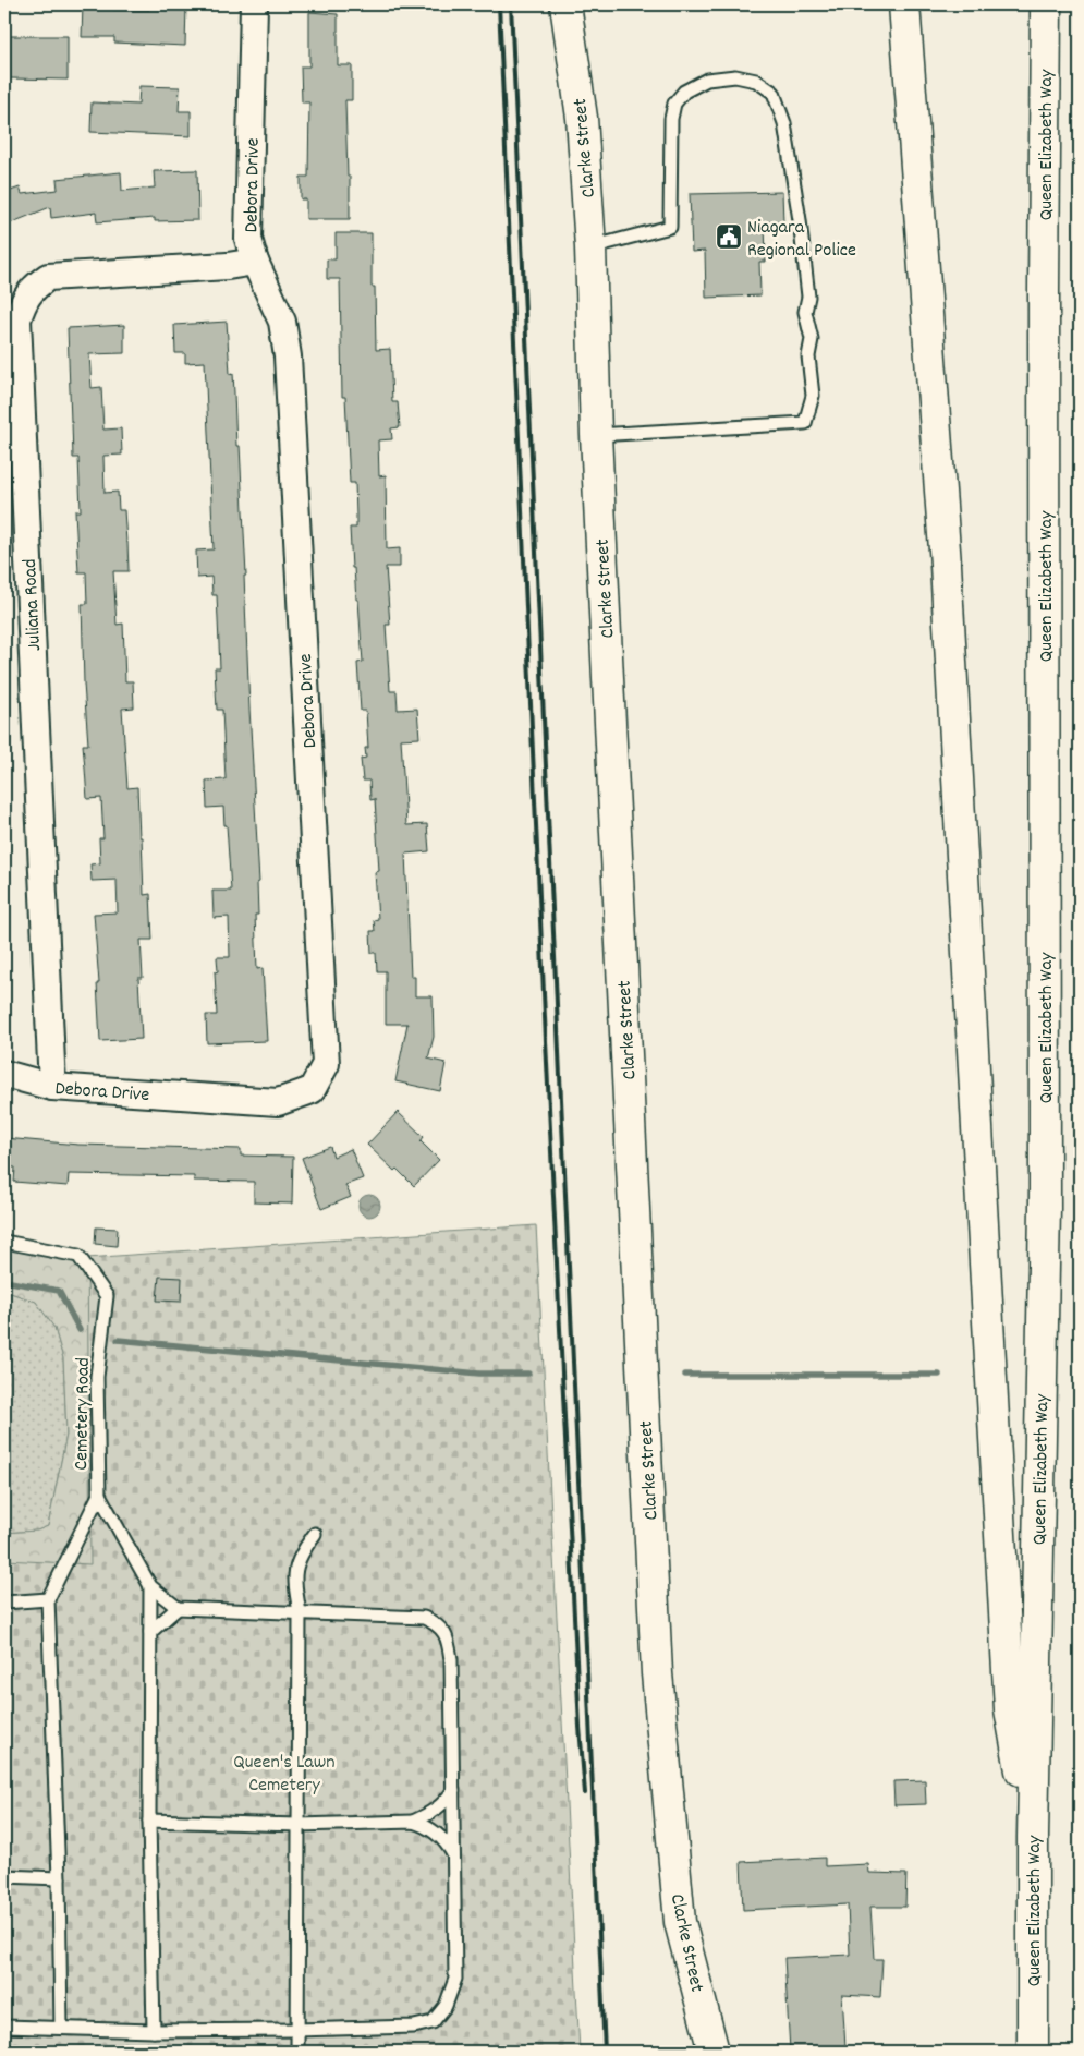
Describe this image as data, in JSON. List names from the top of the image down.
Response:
{
  "streets": {
    "main road": ["Queen Elizabeth Way", "Clarke Street"],
    "street": ["Debora Drive", "Juliana Road"],
    "lane": ["Cemetery Road"]
  },
  "crossings": [
    ["Debora Drive", "Juliana Road"]
  ],
  "parks": ["Queen's Lawn Cemetery"],
  "places": {
    "public building": ["Niagara Regional Police"]
  }
}
